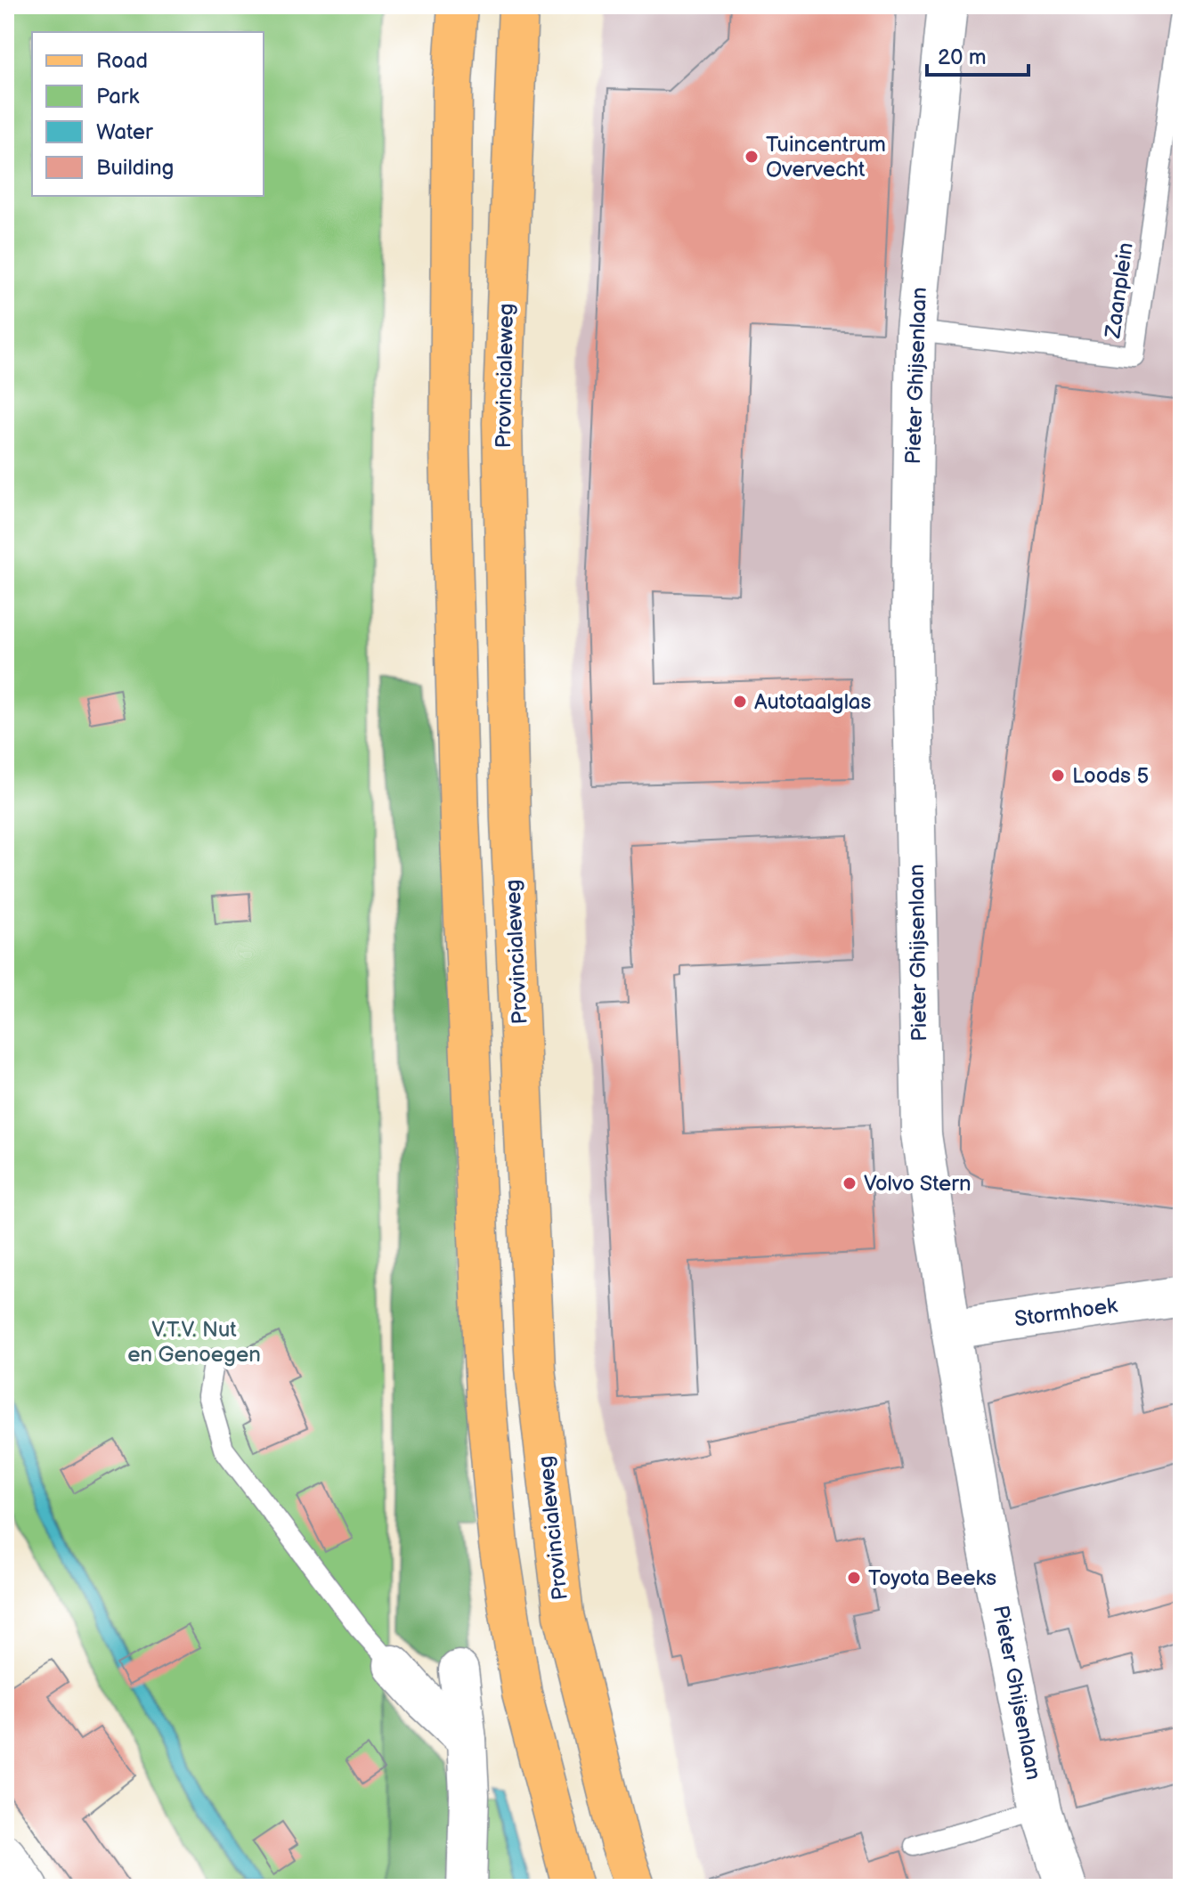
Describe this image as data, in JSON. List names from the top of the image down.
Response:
{
  "streets": {
    "main road": ["Provincialeweg"],
    "street": ["Pieter Ghijsenlaan", "Stormhoek"],
    "lane": ["Zaanplein"]
  },
  "crossings": [
    ["Zaanplein", "Pieter Ghijsenlaan"],
    ["Pieter Ghijsenlaan", "Stormhoek"]
  ],
  "parks": ["V.T.V. Nut en Genoegen"],
  "places": [
    "Tuincentrum Overvecht",
    "Autotaalglas",
    "Loods 5",
    "Volvo Stern",
    "Toyota Beeks"
  ],
  "legend": [
    "Road",
    "Park",
    "Water",
    "Building"
  ],
  "scale_bar": "20 m"
}
